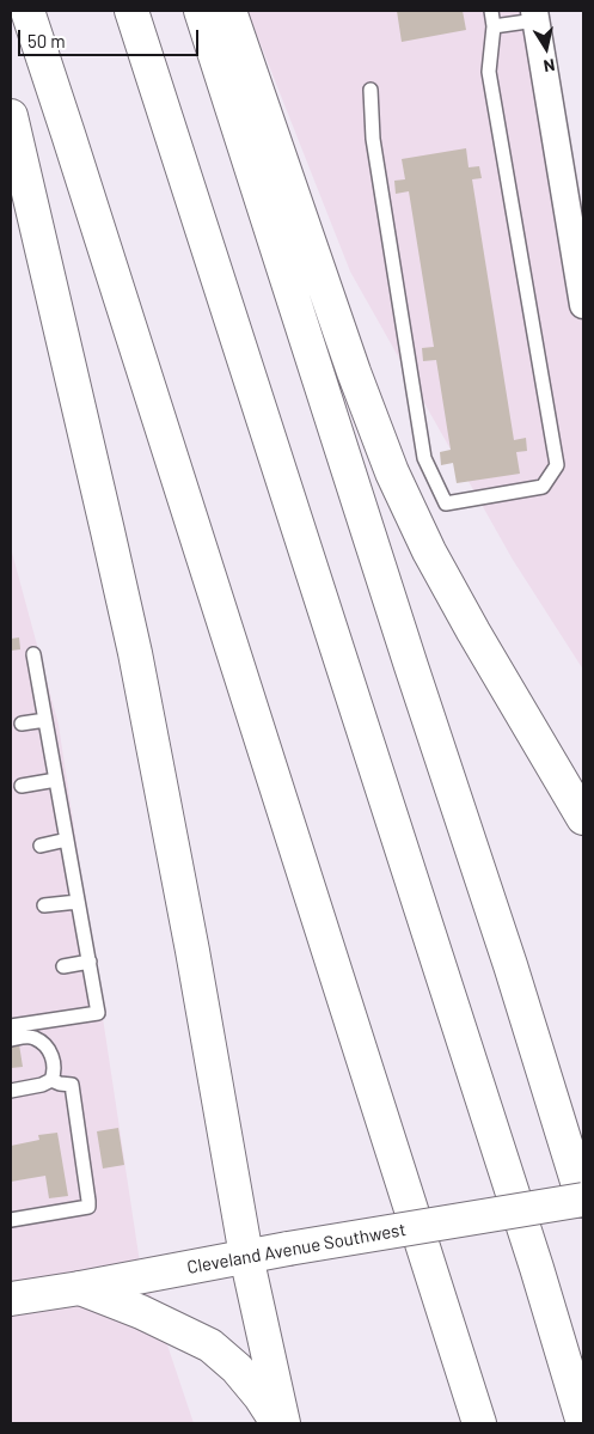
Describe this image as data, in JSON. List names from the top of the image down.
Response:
{
  "streets": {
    "main road": ["Cleveland Avenue Southwest"]
  },
  "scale_bar": "50 m",
  "north": "bottom"
}
